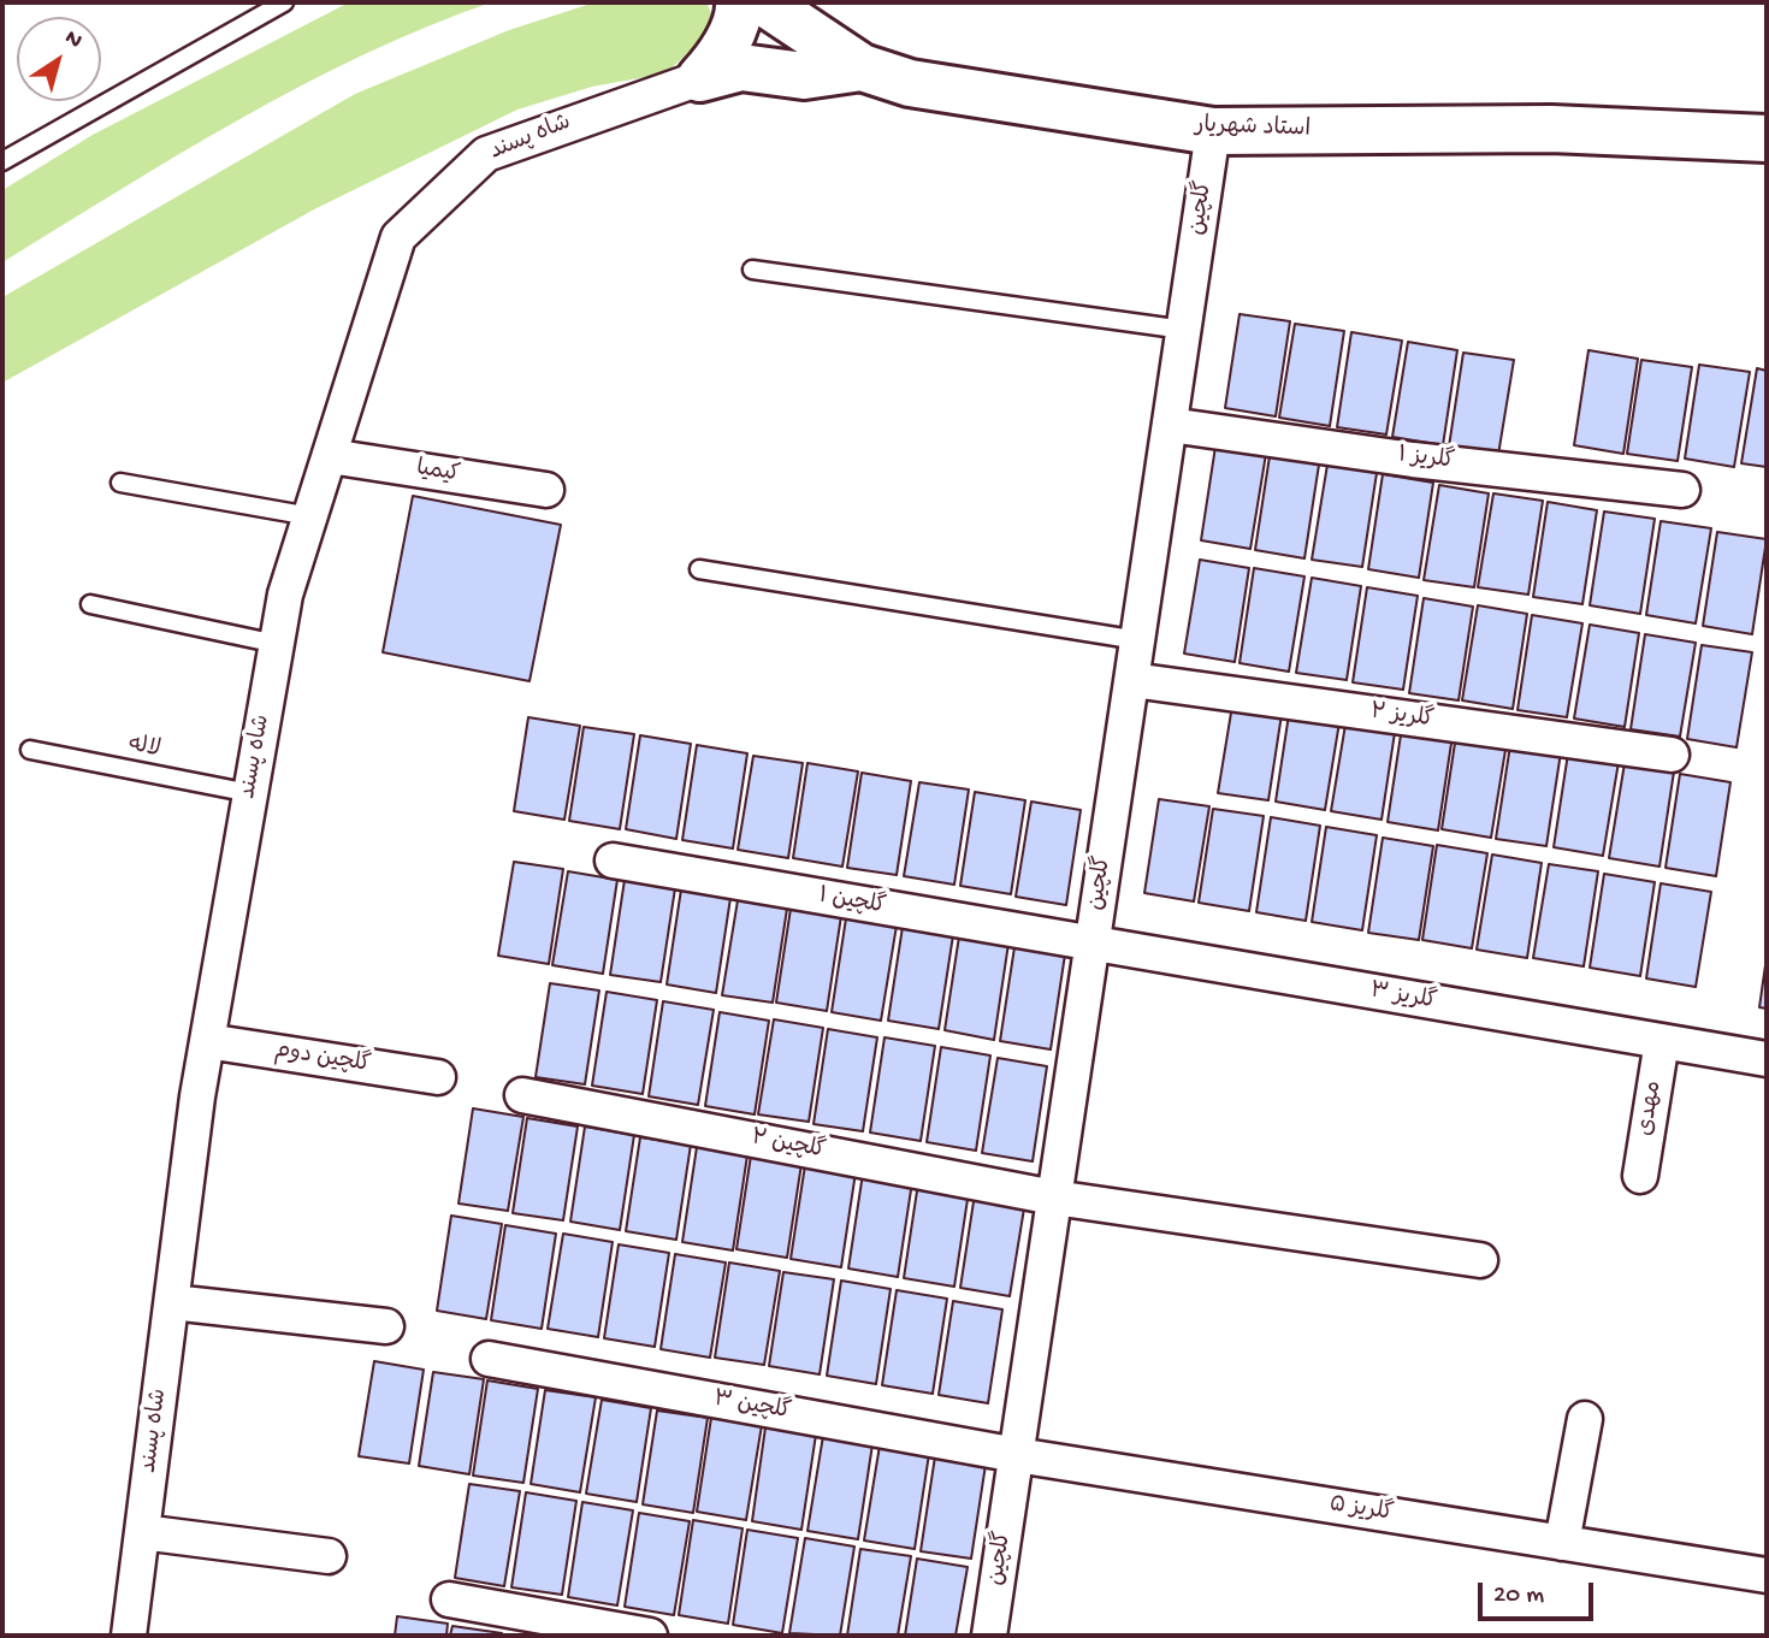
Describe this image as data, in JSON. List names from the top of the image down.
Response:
{
  "streets": {
    "street": [
      "استاد شهریار",
      "شاه پسند",
      "گلچین",
      "گلریز ۱",
      "کیمیا",
      "گلریز ۲",
      "گلچین ۱",
      "گلریز ۳",
      "گلچین دوم",
      "مهدی",
      "گلچین ۲",
      "گلچین ۳",
      "گلریز ۵"
    ],
    "lane": ["لاله"]
  },
  "crossings": [
    ["استاد شهریار", "گلچین"],
    ["شاه پسند", "کیمیا"],
    ["شاه پسند", "لاله"],
    ["شاه پسند", "گلچین دوم"],
    ["گلچین", "گلریز ۱"],
    ["گلچین", "گلریز ۲"],
    ["گلچین", "گلچین ۱"],
    ["گلچین", "گلریز ۳"],
    ["گلچین", "گلچین ۲"],
    ["گلچین", "گلچین ۳"],
    ["گلچین", "گلریز ۵"],
    ["گلچین ۱", "گلریز ۳"],
    ["گلریز ۳", "مهدی"],
    ["گلچین ۳", "گلریز ۵"]
  ],
  "scale_bar": "20 m",
  "north": "top right"
}
